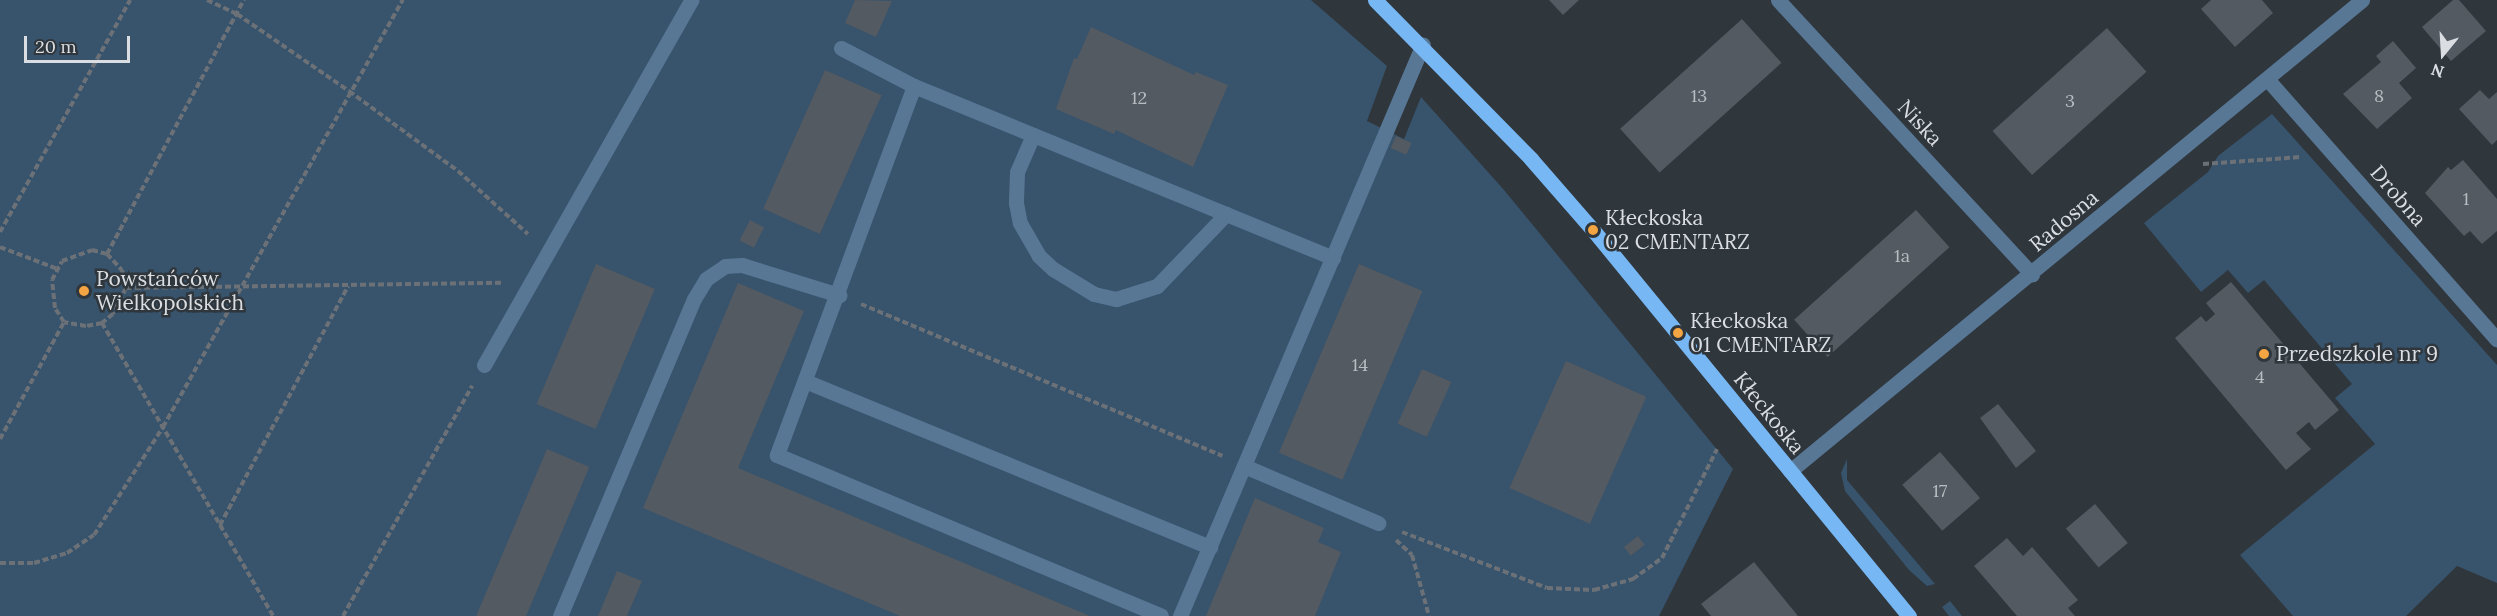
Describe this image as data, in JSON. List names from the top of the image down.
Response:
{
  "streets": {
    "main road": ["Kłeckoska"],
    "street": ["Niska", "Drobna", "Radosna"]
  },
  "crossings": [
    ["Niska", "Radosna"],
    ["Drobna", "Radosna"],
    ["Radosna", "Kłeckoska"]
  ],
  "places": [
    "Kłeckoska 02 CMENTARZ",
    "Powstańców Wielkopolskich",
    "Kłeckoska 01 CMENTARZ",
    "Przedszkole nr 9"
  ],
  "house_numbers": [
    "13",
    "8",
    "12",
    "3",
    "1",
    "1a",
    "14",
    "4",
    "17"
  ],
  "scale_bar": "20 m",
  "north": "bottom"
}
